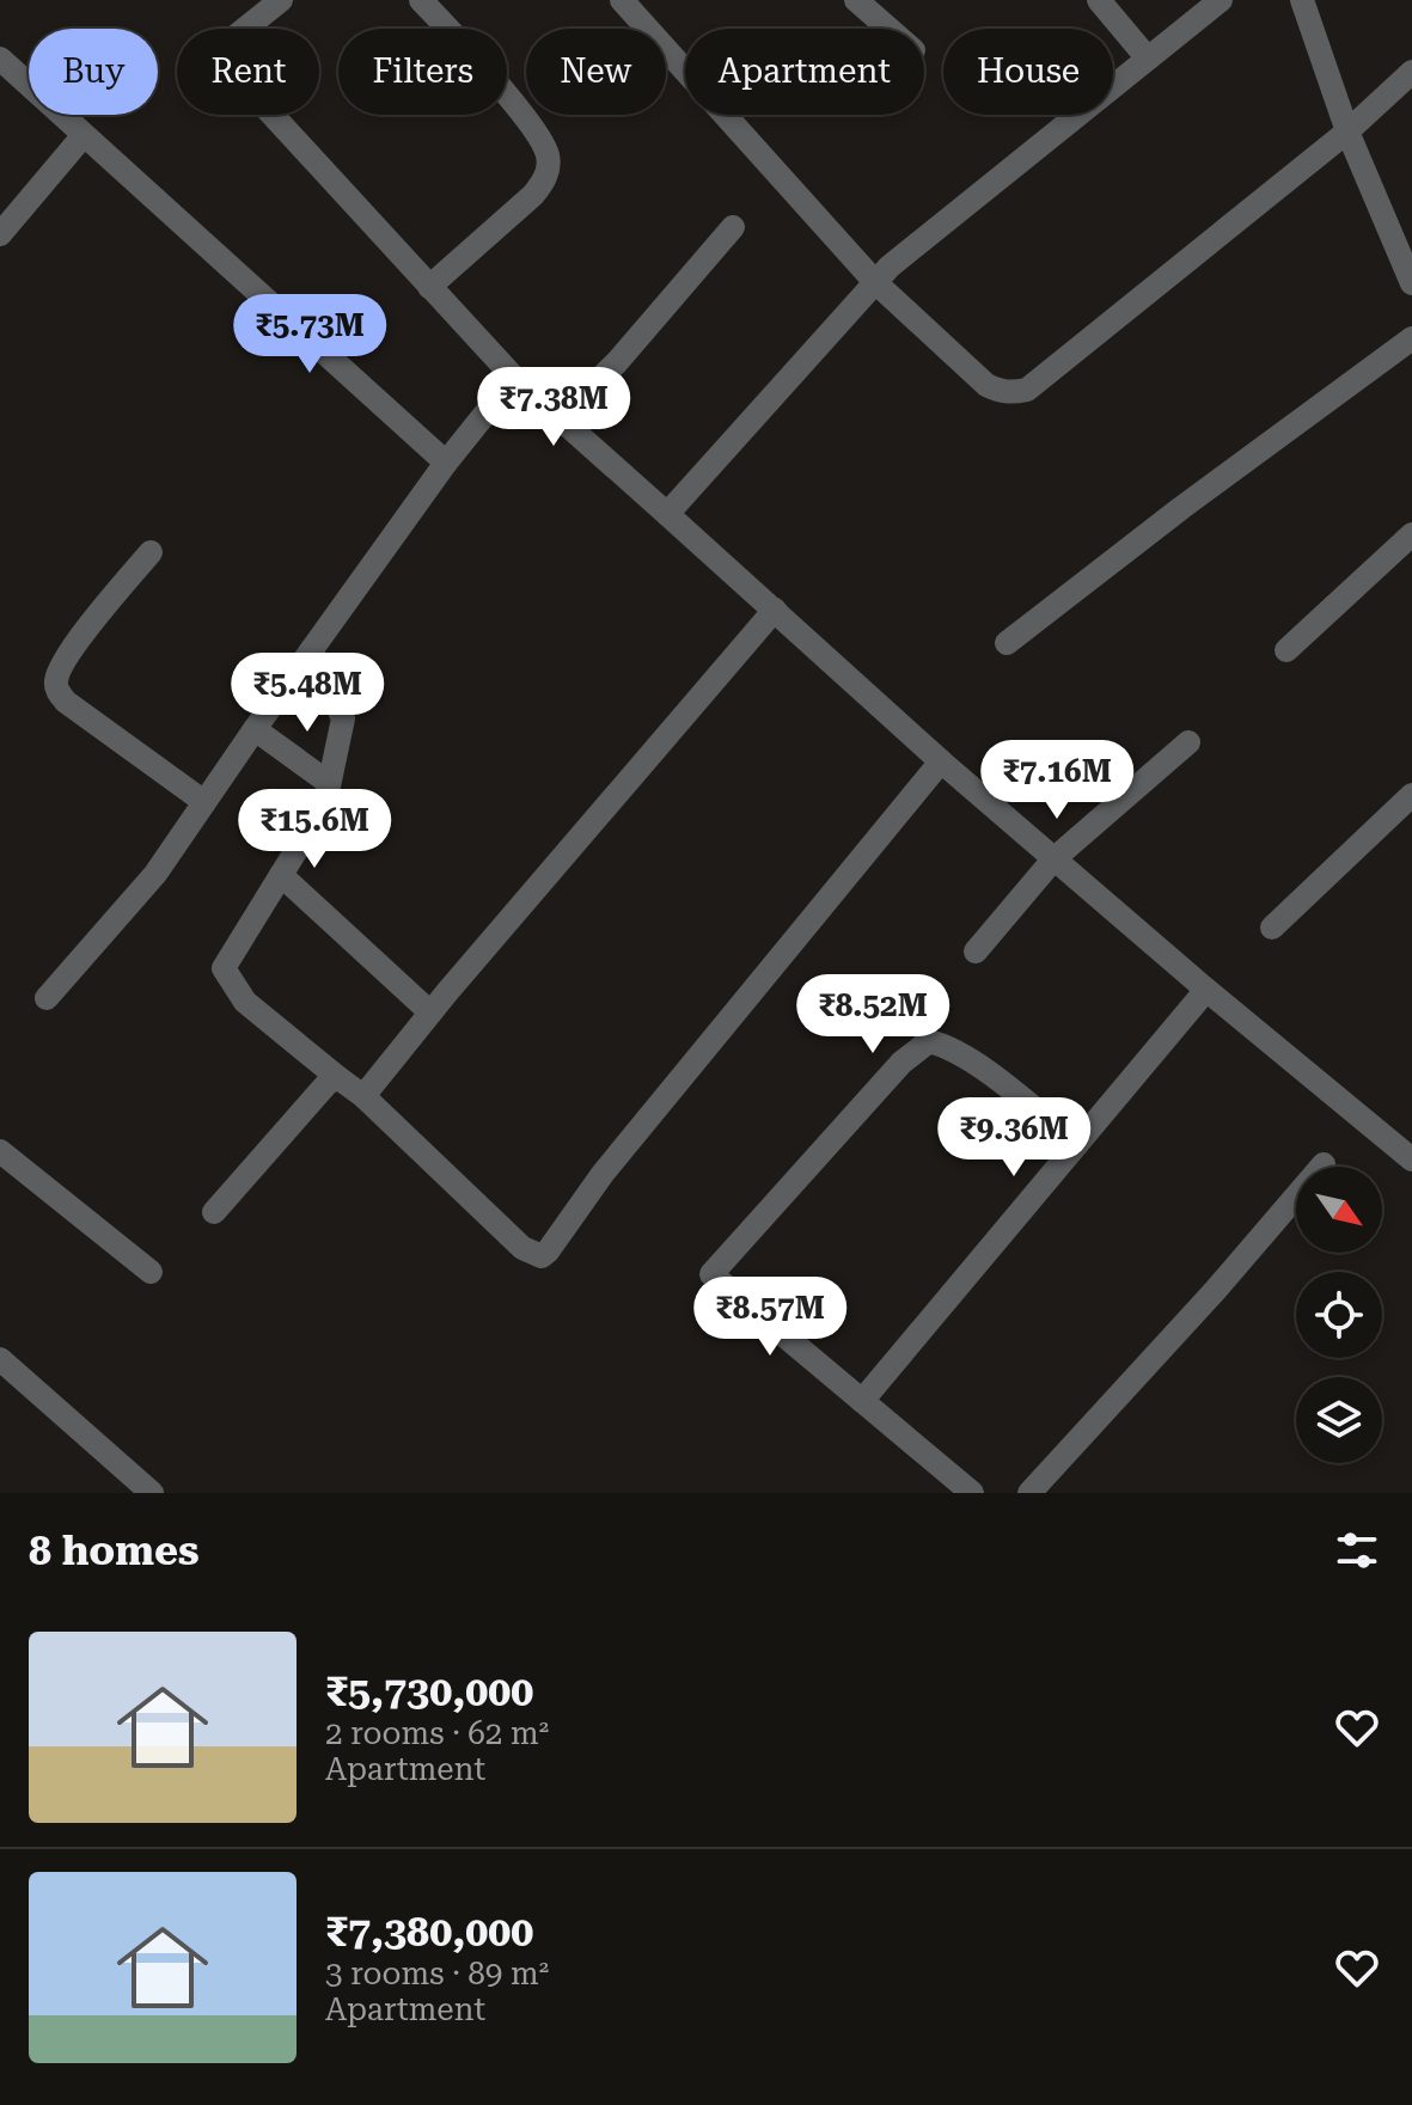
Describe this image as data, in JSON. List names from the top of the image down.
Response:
{
  "north": "bottom right",
  "page": {
    "chip": [
      "Buy",
      "Rent",
      "Filters",
      "New",
      "Apartment",
      "House"
    ],
    "price": [
      "₹5.73M",
      "₹7.38M",
      "₹5.48M",
      "₹7.16M",
      "₹15.6M",
      "₹8.52M",
      "₹9.36M",
      "₹8.57M"
    ],
    "heading": "8 homes",
    "list": [
      {
        "name": "₹5,730,000",
        "note": "2 rooms · 62 m² · Apartment"
      },
      {
        "name": "₹7,380,000",
        "note": "3 rooms · 89 m² · Apartment"
      }
    ]
  }
}
